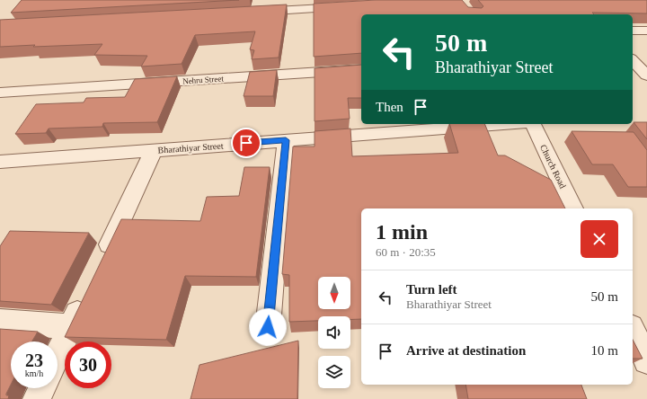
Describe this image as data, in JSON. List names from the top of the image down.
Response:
{
  "streets": {
    "street": ["Nehru Street", "Bharathiyar Street", "Church Road"]
  },
  "north": "bottom",
  "page": {
    "turn": ["50 m", "Bharathiyar Street"],
    "then": "Then",
    "heading": ["1 min", "60 m · 20:35"],
    "list": [
      {
        "name": "Turn left",
        "note": "Bharathiyar Street",
        "value": "50 m"
      },
      {
        "name": "Arrive at destination",
        "value": "10 m"
      }
    ],
    "speed": "23 km/h",
    "limit": "30"
  }
}
